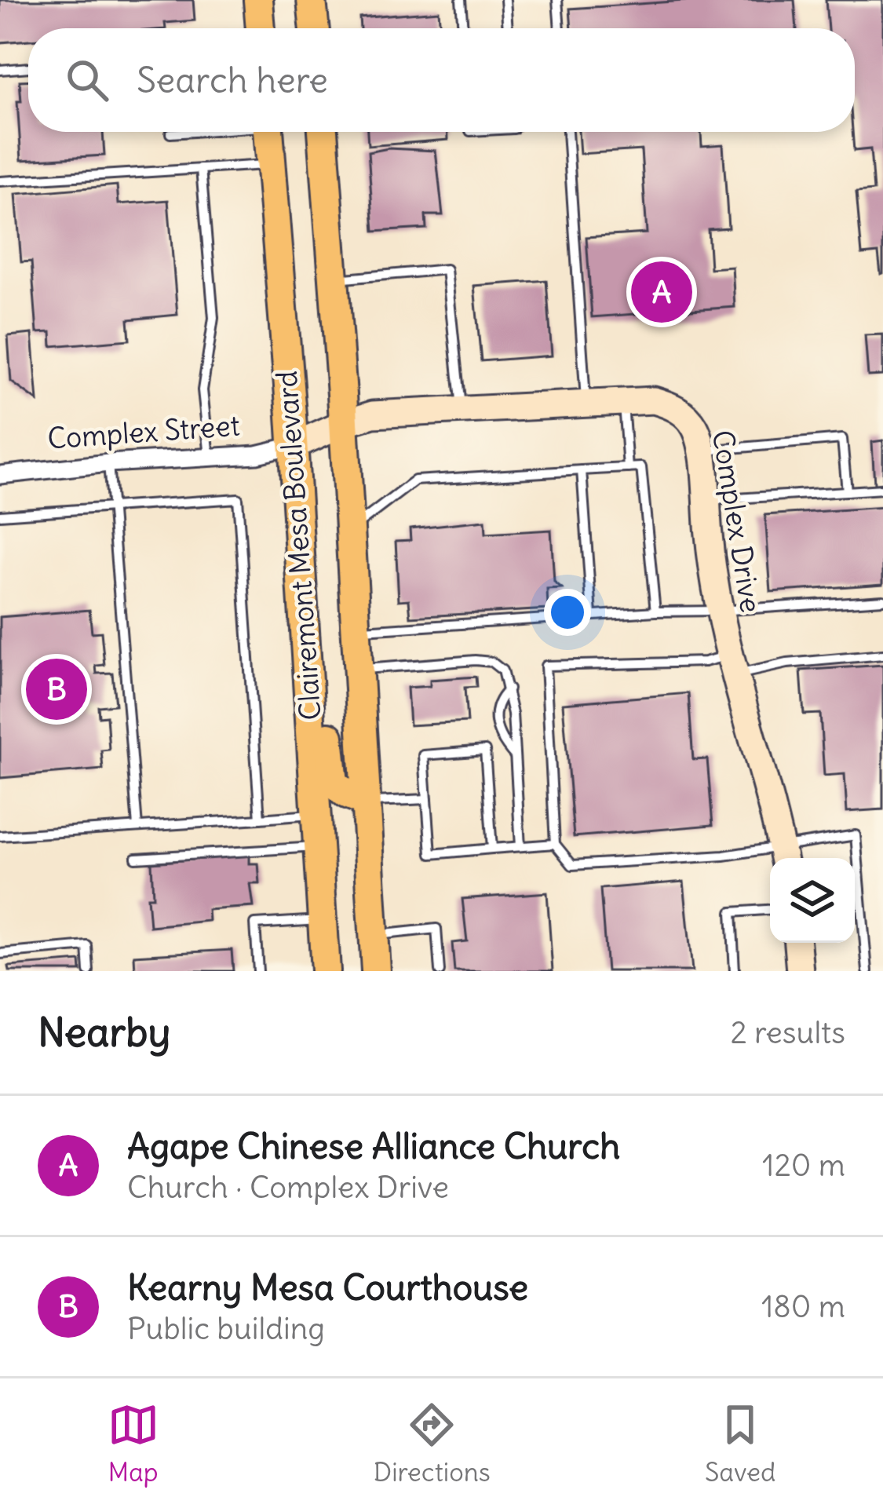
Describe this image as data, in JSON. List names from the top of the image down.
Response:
{
  "streets": {
    "main road": ["Clairemont Mesa Boulevard"],
    "street": ["Complex Street", "Complex Drive"]
  },
  "crossings": [
    ["Complex Street", "Complex Drive"],
    ["Complex Street", "Clairemont Mesa Boulevard"],
    ["Complex Drive", "Clairemont Mesa Boulevard"]
  ],
  "page": {
    "search": "Search here",
    "pins": ["A", "B"],
    "heading": ["Nearby", "2 results"],
    "list": [
      {
        "mark": "A",
        "name": "Agape Chinese Alliance Church",
        "note": "Church · Complex Drive",
        "value": "120 m"
      },
      {
        "mark": "B",
        "name": "Kearny Mesa Courthouse",
        "note": "Public building",
        "value": "180 m"
      }
    ],
    "nav": ["Map", "Directions", "Saved"]
  }
}
